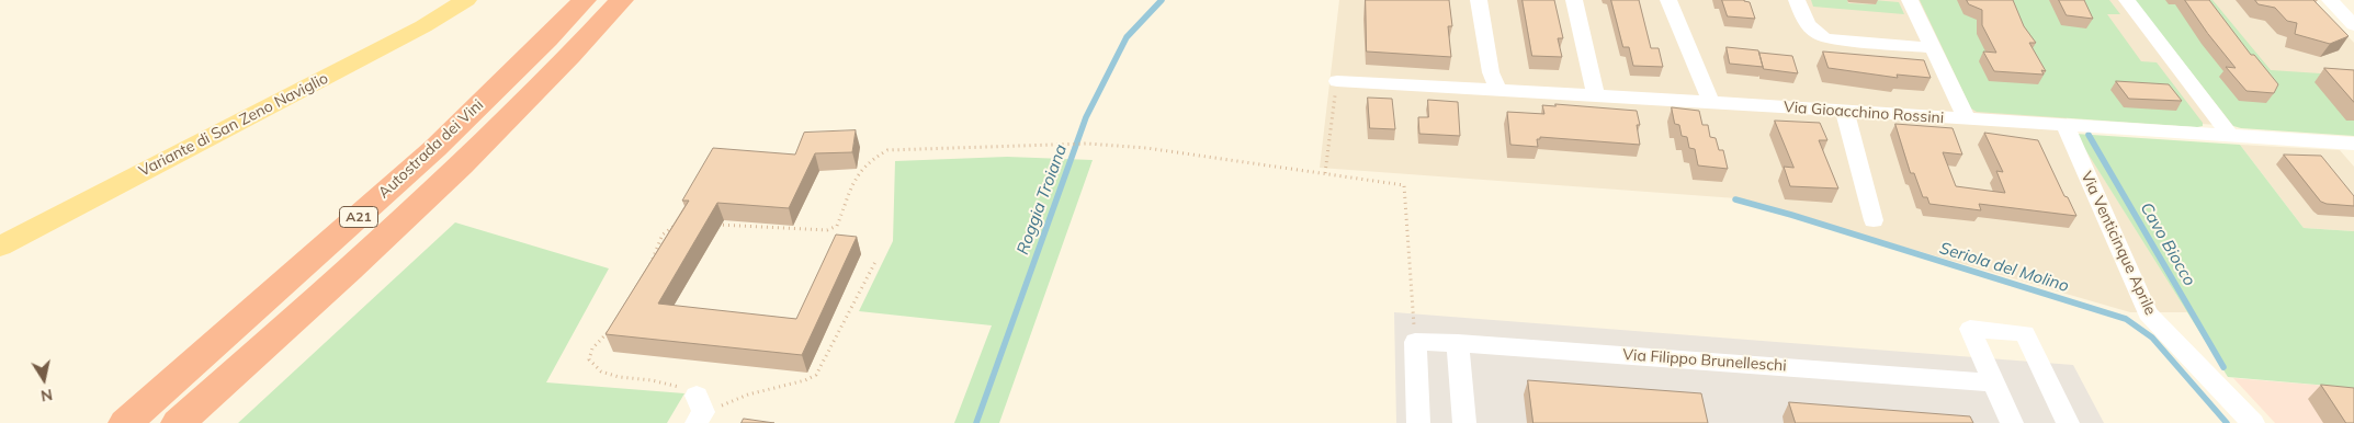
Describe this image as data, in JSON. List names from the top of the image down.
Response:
{
  "streets": {
    "highway": ["Autostrada dei Vini", "A21"],
    "main road": ["Variante di San Zeno Naviglio"],
    "street": ["Via Gioacchino Rossini", "Via Venticinque Aprile", "Via Filippo Brunelleschi"]
  },
  "crossings": [
    ["Via Gioacchino Rossini", "Via Venticinque Aprile"]
  ],
  "water": ["Roggia Troiana", "Cavo Biocco", "Seriola del Molino"],
  "north": "bottom"
}
